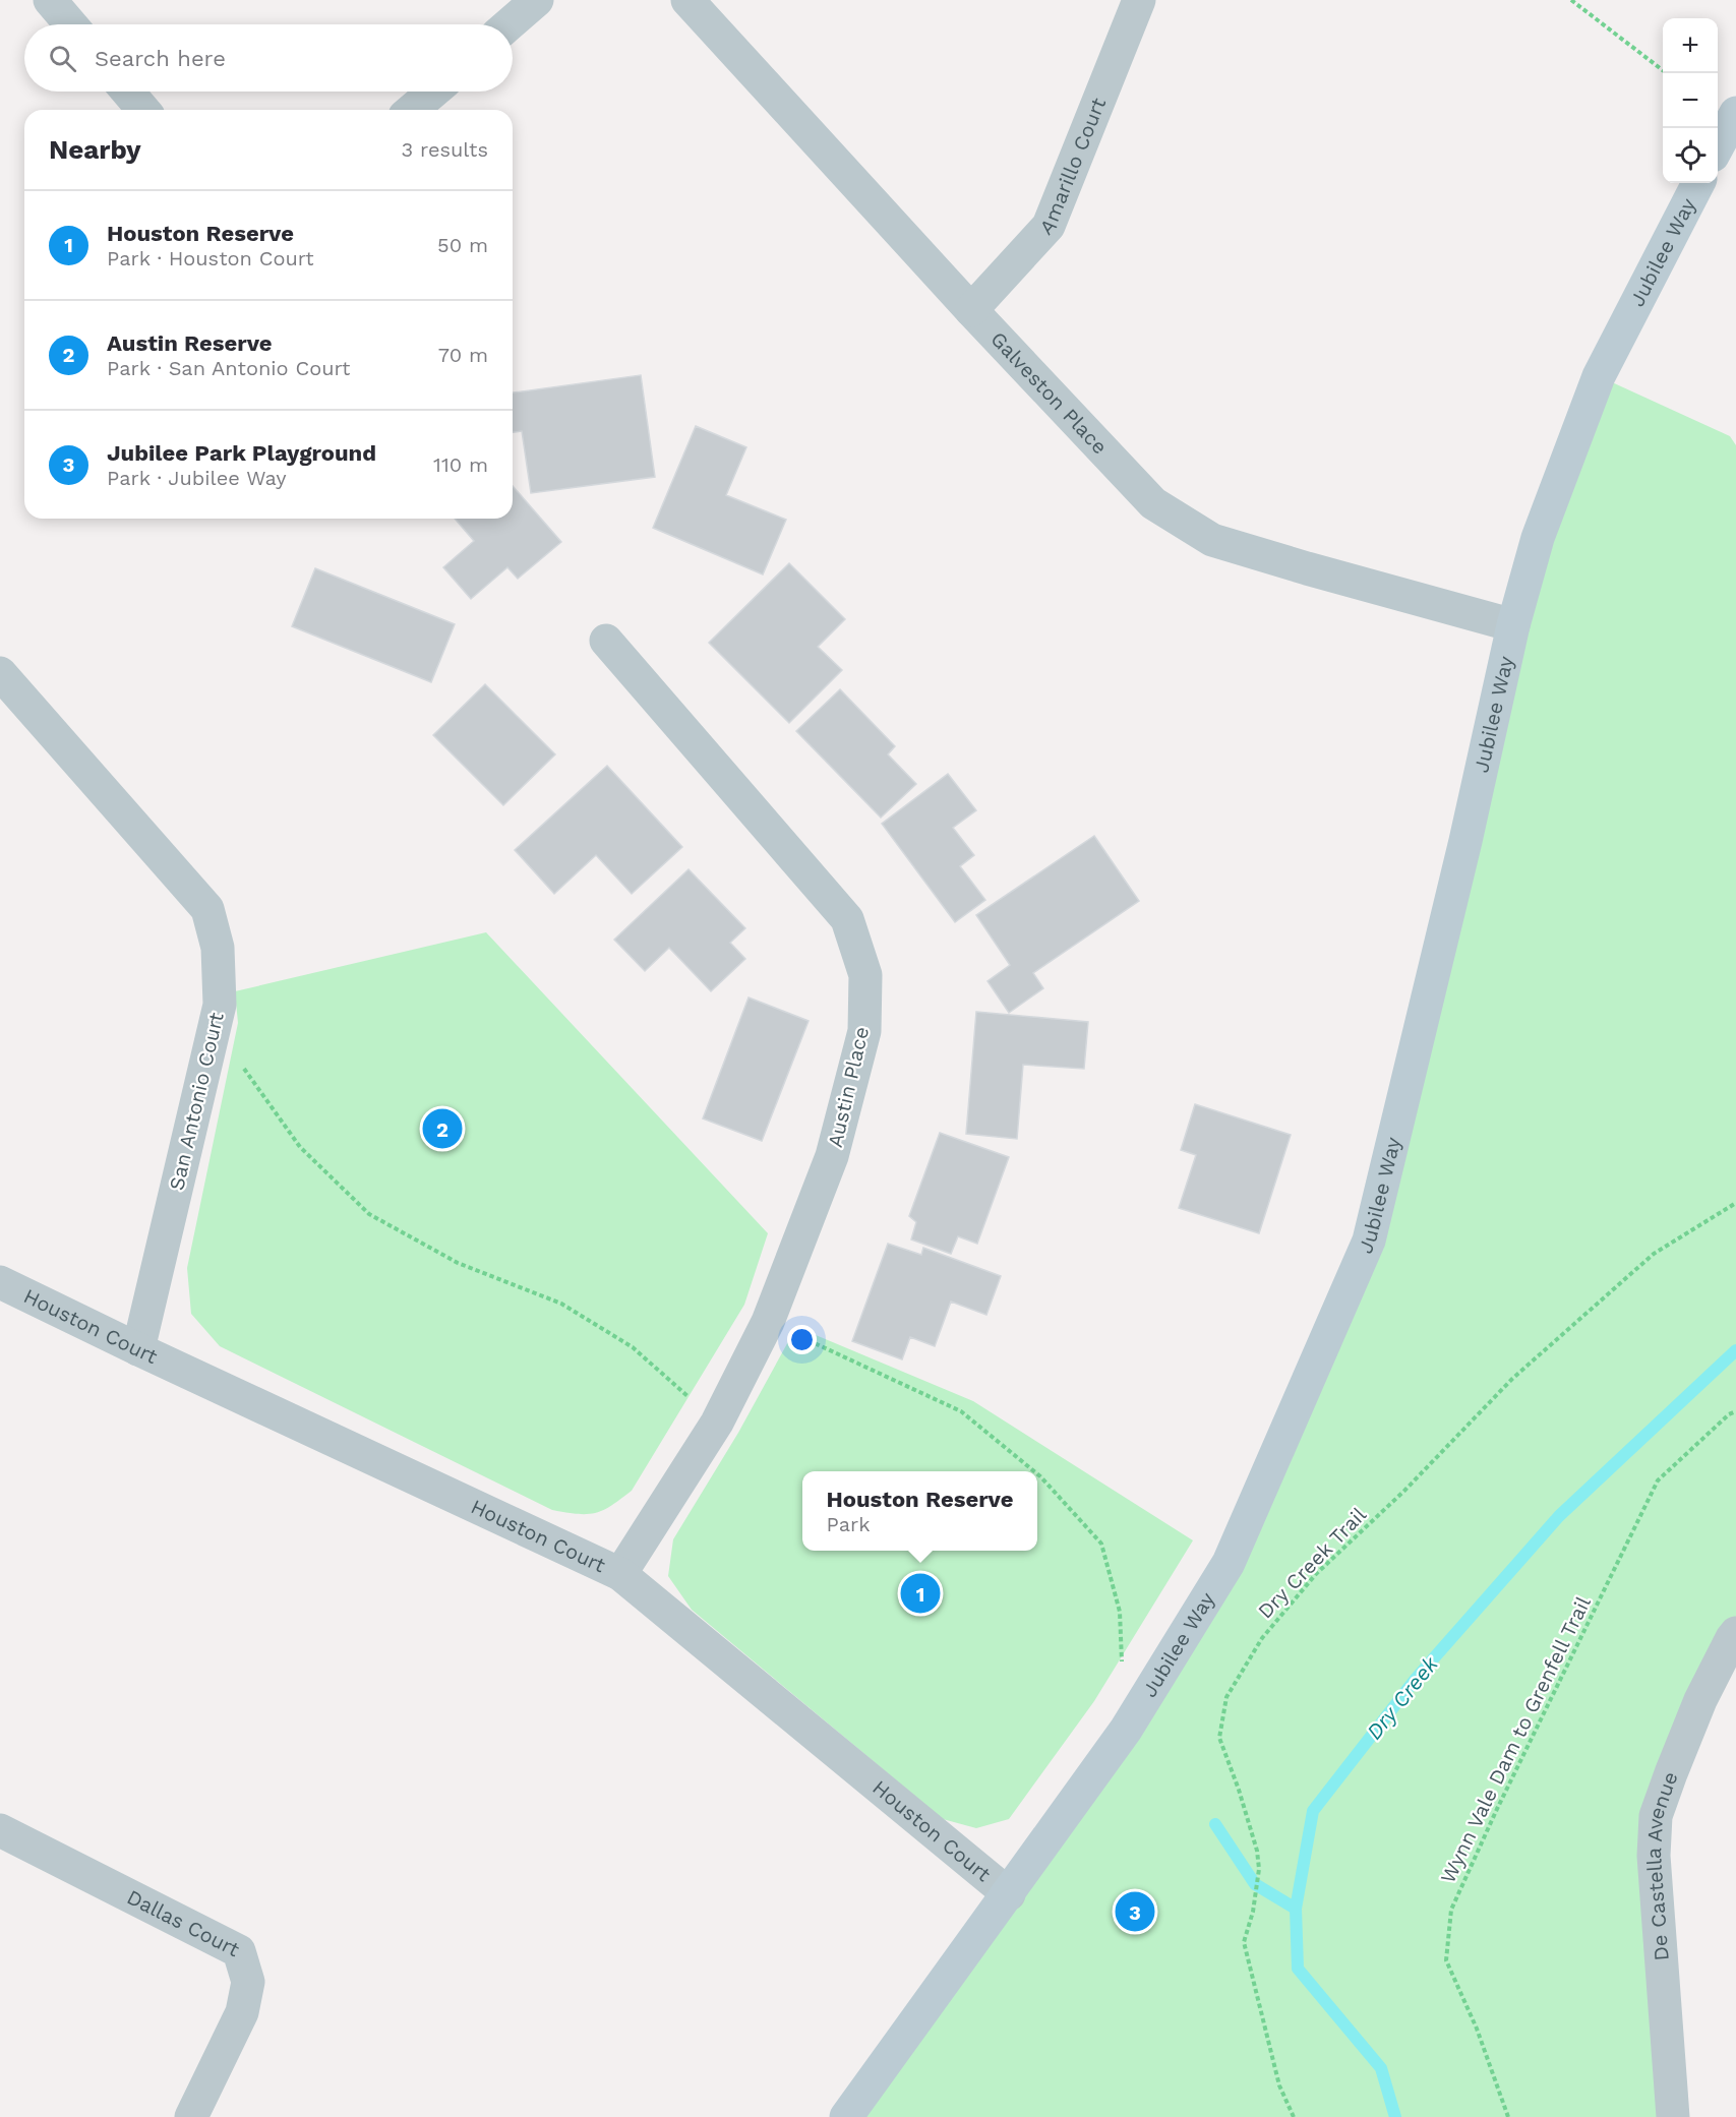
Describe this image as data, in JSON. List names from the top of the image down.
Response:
{
  "streets": {
    "street": [
      "Amarillo Court",
      "Jubilee Way",
      "Galveston Place",
      "Austin Place",
      "San Antonio Court",
      "Houston Court",
      "De Castella Avenue",
      "Dallas Court"
    ],
    "path": ["Dry Creek Trail", "Wynn Vale Dam to Grenfell Trail"]
  },
  "crossings": [
    ["Amarillo Court", "Galveston Place"],
    ["Jubilee Way", "Galveston Place"],
    ["Jubilee Way", "Houston Court"],
    ["Austin Place", "Houston Court"],
    ["San Antonio Court", "Houston Court"]
  ],
  "water": ["Dry Creek"],
  "page": {
    "map_buttons": ["+", "−"],
    "search": "Search here",
    "heading": ["Nearby", "3 results"],
    "list": [
      {
        "mark": "1",
        "name": "Houston Reserve",
        "note": "Park · Houston Court",
        "value": "50 m"
      },
      {
        "mark": "2",
        "name": "Austin Reserve",
        "note": "Park · San Antonio Court",
        "value": "70 m"
      },
      {
        "mark": "3",
        "name": "Jubilee Park Playground",
        "note": "Park · Jubilee Way",
        "value": "110 m"
      }
    ],
    "pins": ["2", "1", "3"],
    "popup": ["Houston Reserve", "Park"]
  }
}
